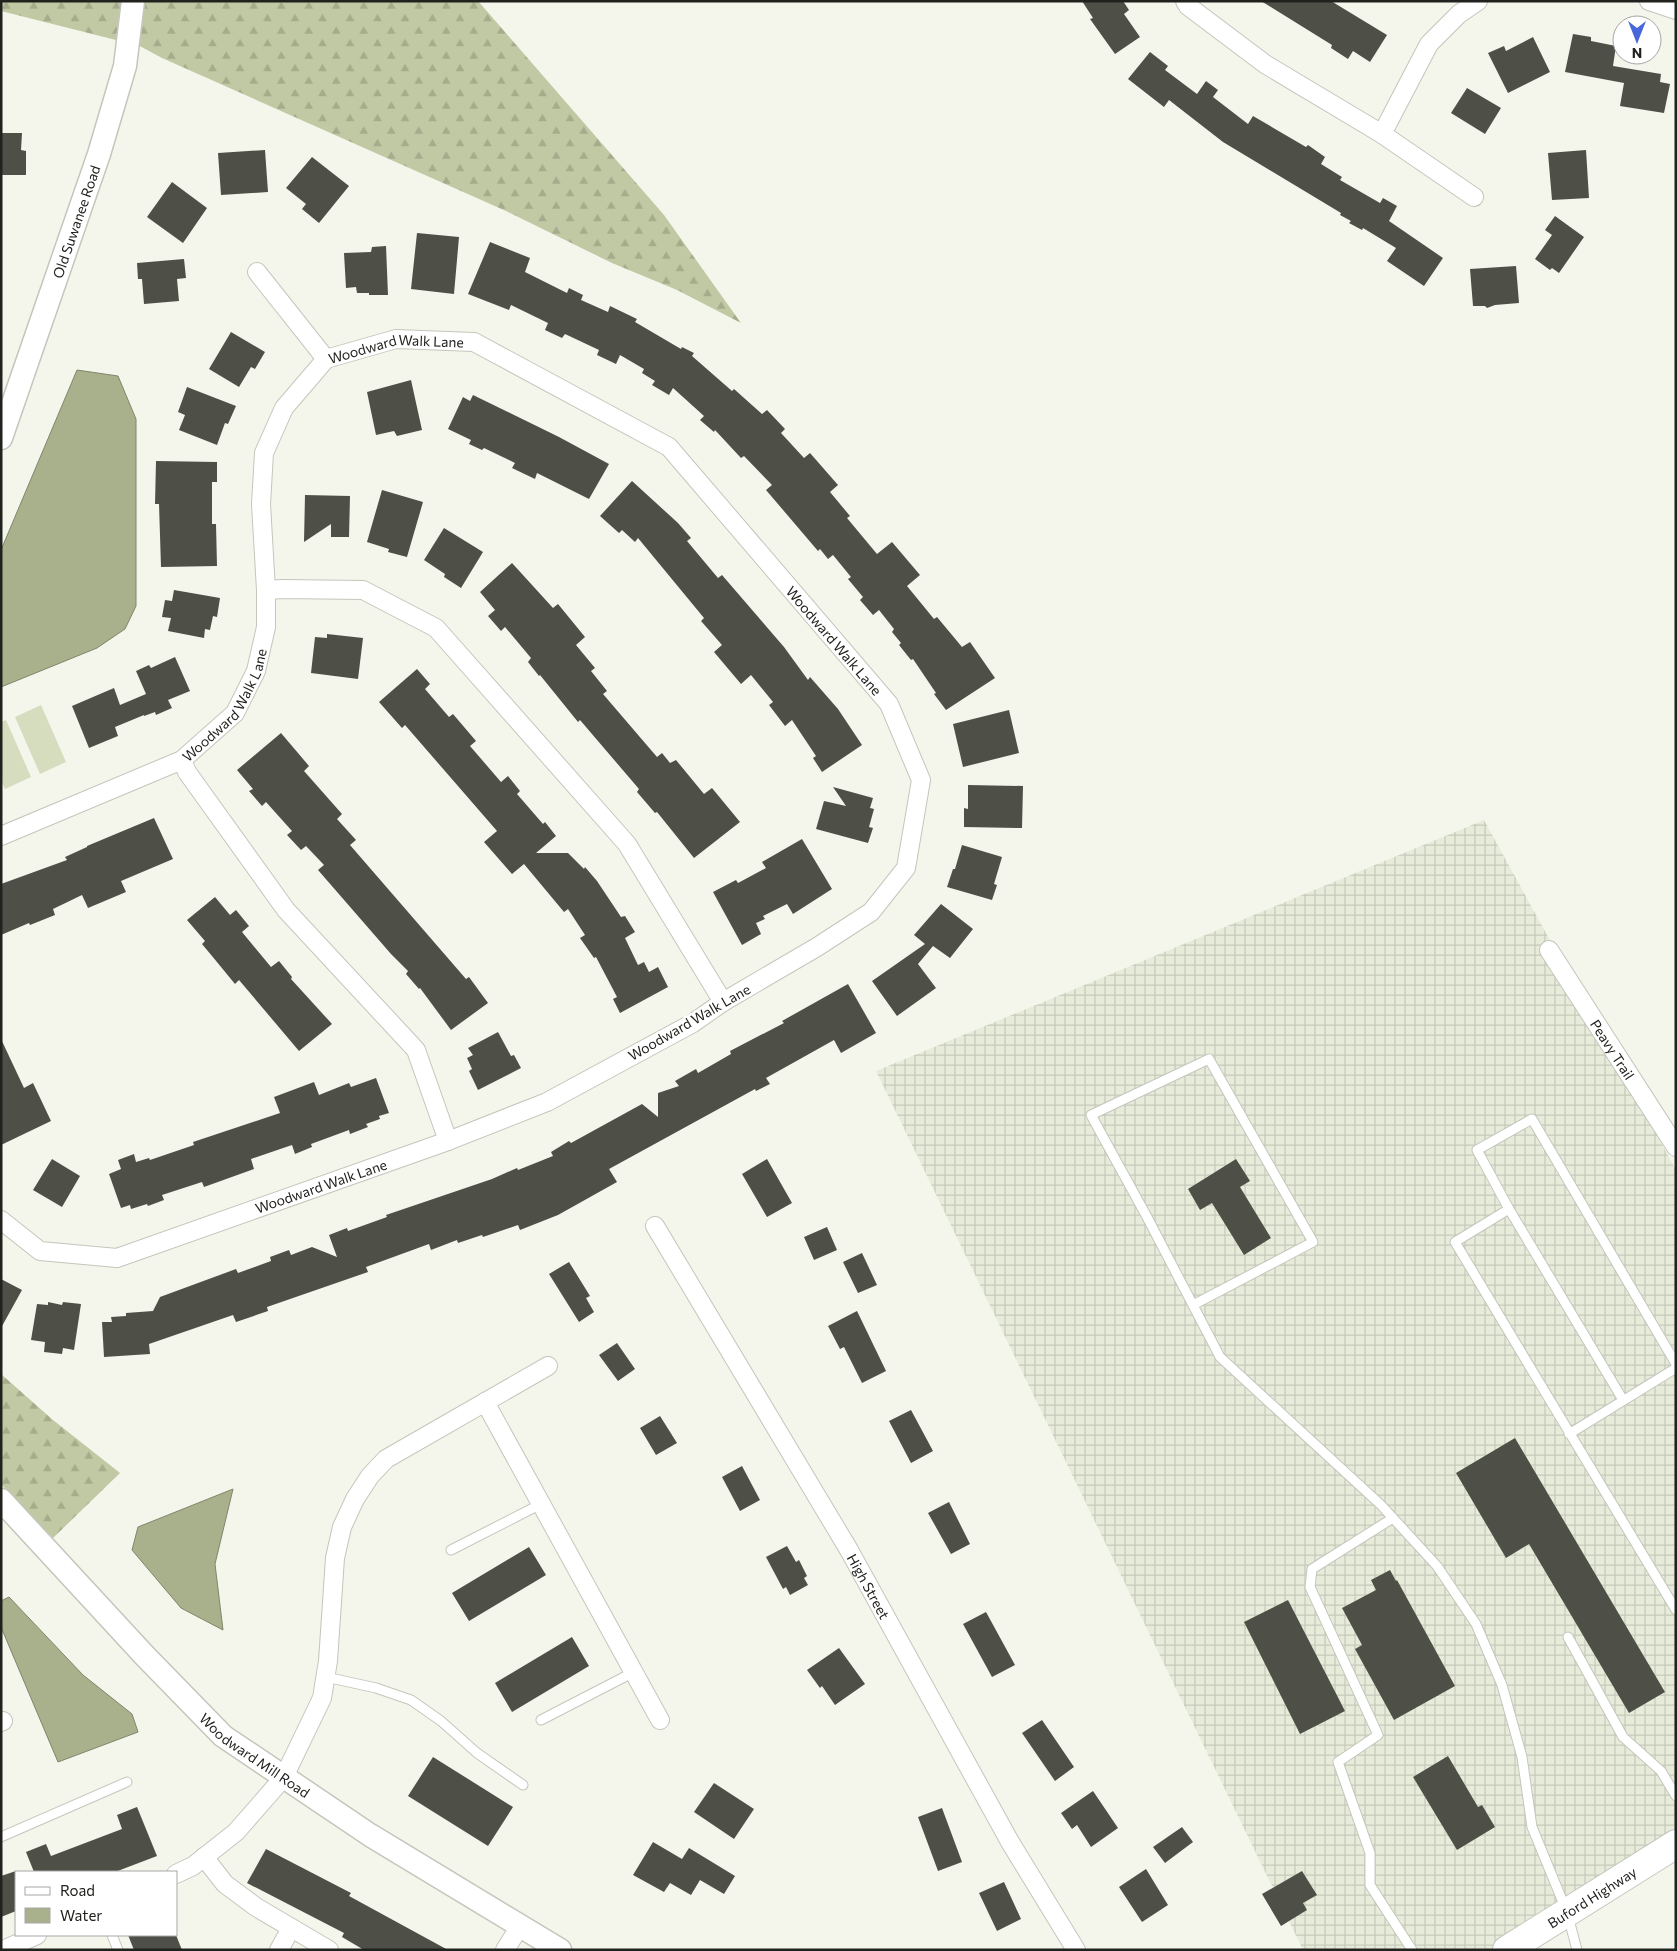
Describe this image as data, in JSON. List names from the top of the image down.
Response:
{
  "streets": {
    "main road": ["Buford Highway"],
    "street": [
      "Old Suwanee Road",
      "Woodward Walk Lane",
      "Peavy Trail",
      "High Street",
      "Woodward Mill Road"
    ]
  },
  "legend": ["Road", "Water"],
  "north": "bottom"
}
